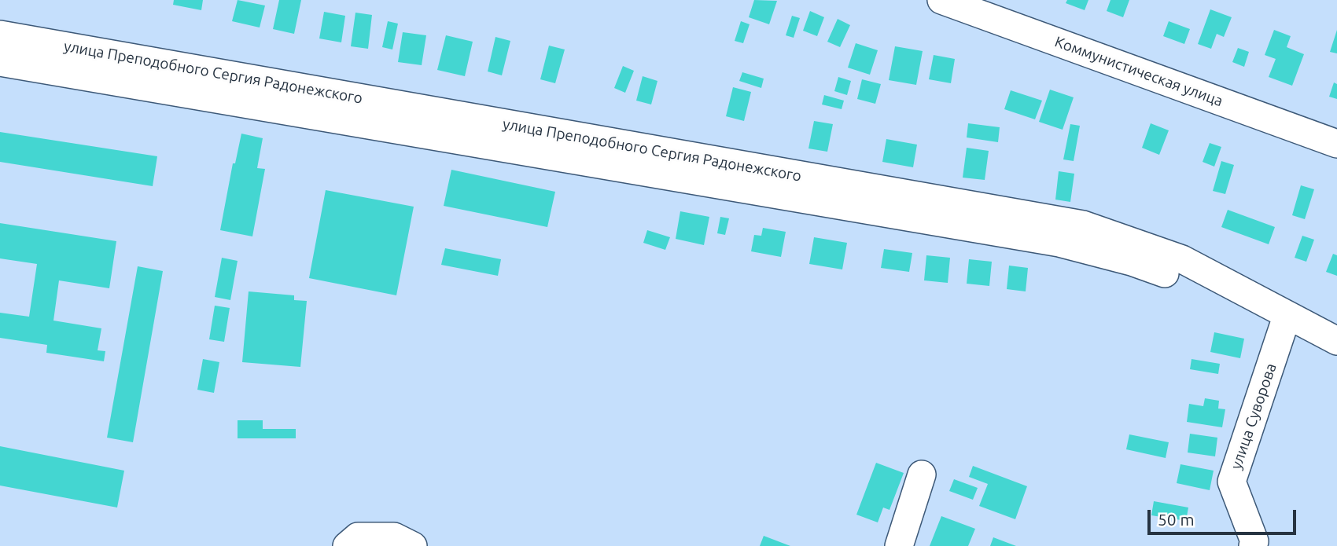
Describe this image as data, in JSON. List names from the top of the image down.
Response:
{
  "streets": {
    "street": ["Коммунистическая улица", "улица Преподобного Сергия Радонежского", "улица Суворова"]
  },
  "crossings": [
    ["улица Преподобного Сергия Радонежского", "улица Суворова"]
  ],
  "scale_bar": "50 m"
}
